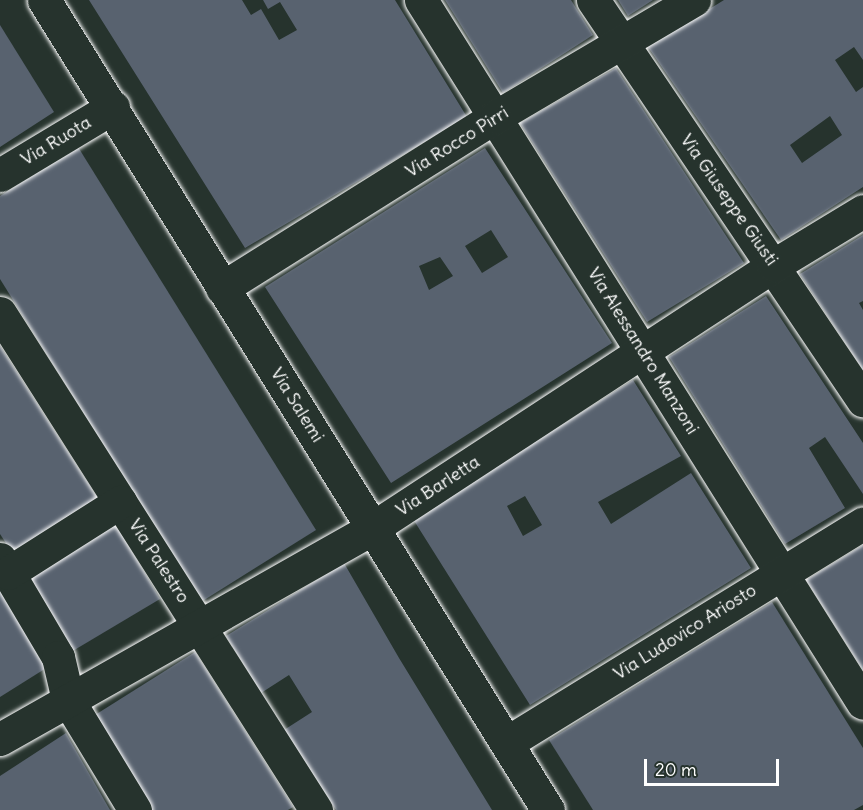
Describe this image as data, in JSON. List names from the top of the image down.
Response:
{
  "streets": {
    "street": [
      "Via Ruota",
      "Via Rocco Pirri",
      "Via Giuseppe Giusti",
      "Via Alessandro Manzoni",
      "Via Salemi",
      "Via Barletta",
      "Via Palestro",
      "Via Ludovico Ariosto"
    ]
  },
  "crossings": [
    ["Via Ruota", "Via Salemi"],
    ["Via Rocco Pirri", "Via Giuseppe Giusti"],
    ["Via Rocco Pirri", "Via Alessandro Manzoni"],
    ["Via Rocco Pirri", "Via Salemi"],
    ["Via Giuseppe Giusti", "Via Barletta"],
    ["Via Alessandro Manzoni", "Via Barletta"],
    ["Via Alessandro Manzoni", "Via Ludovico Ariosto"],
    ["Via Salemi", "Via Barletta"],
    ["Via Salemi", "Via Ludovico Ariosto"],
    ["Via Barletta", "Via Palestro"]
  ],
  "scale_bar": "20 m"
}
